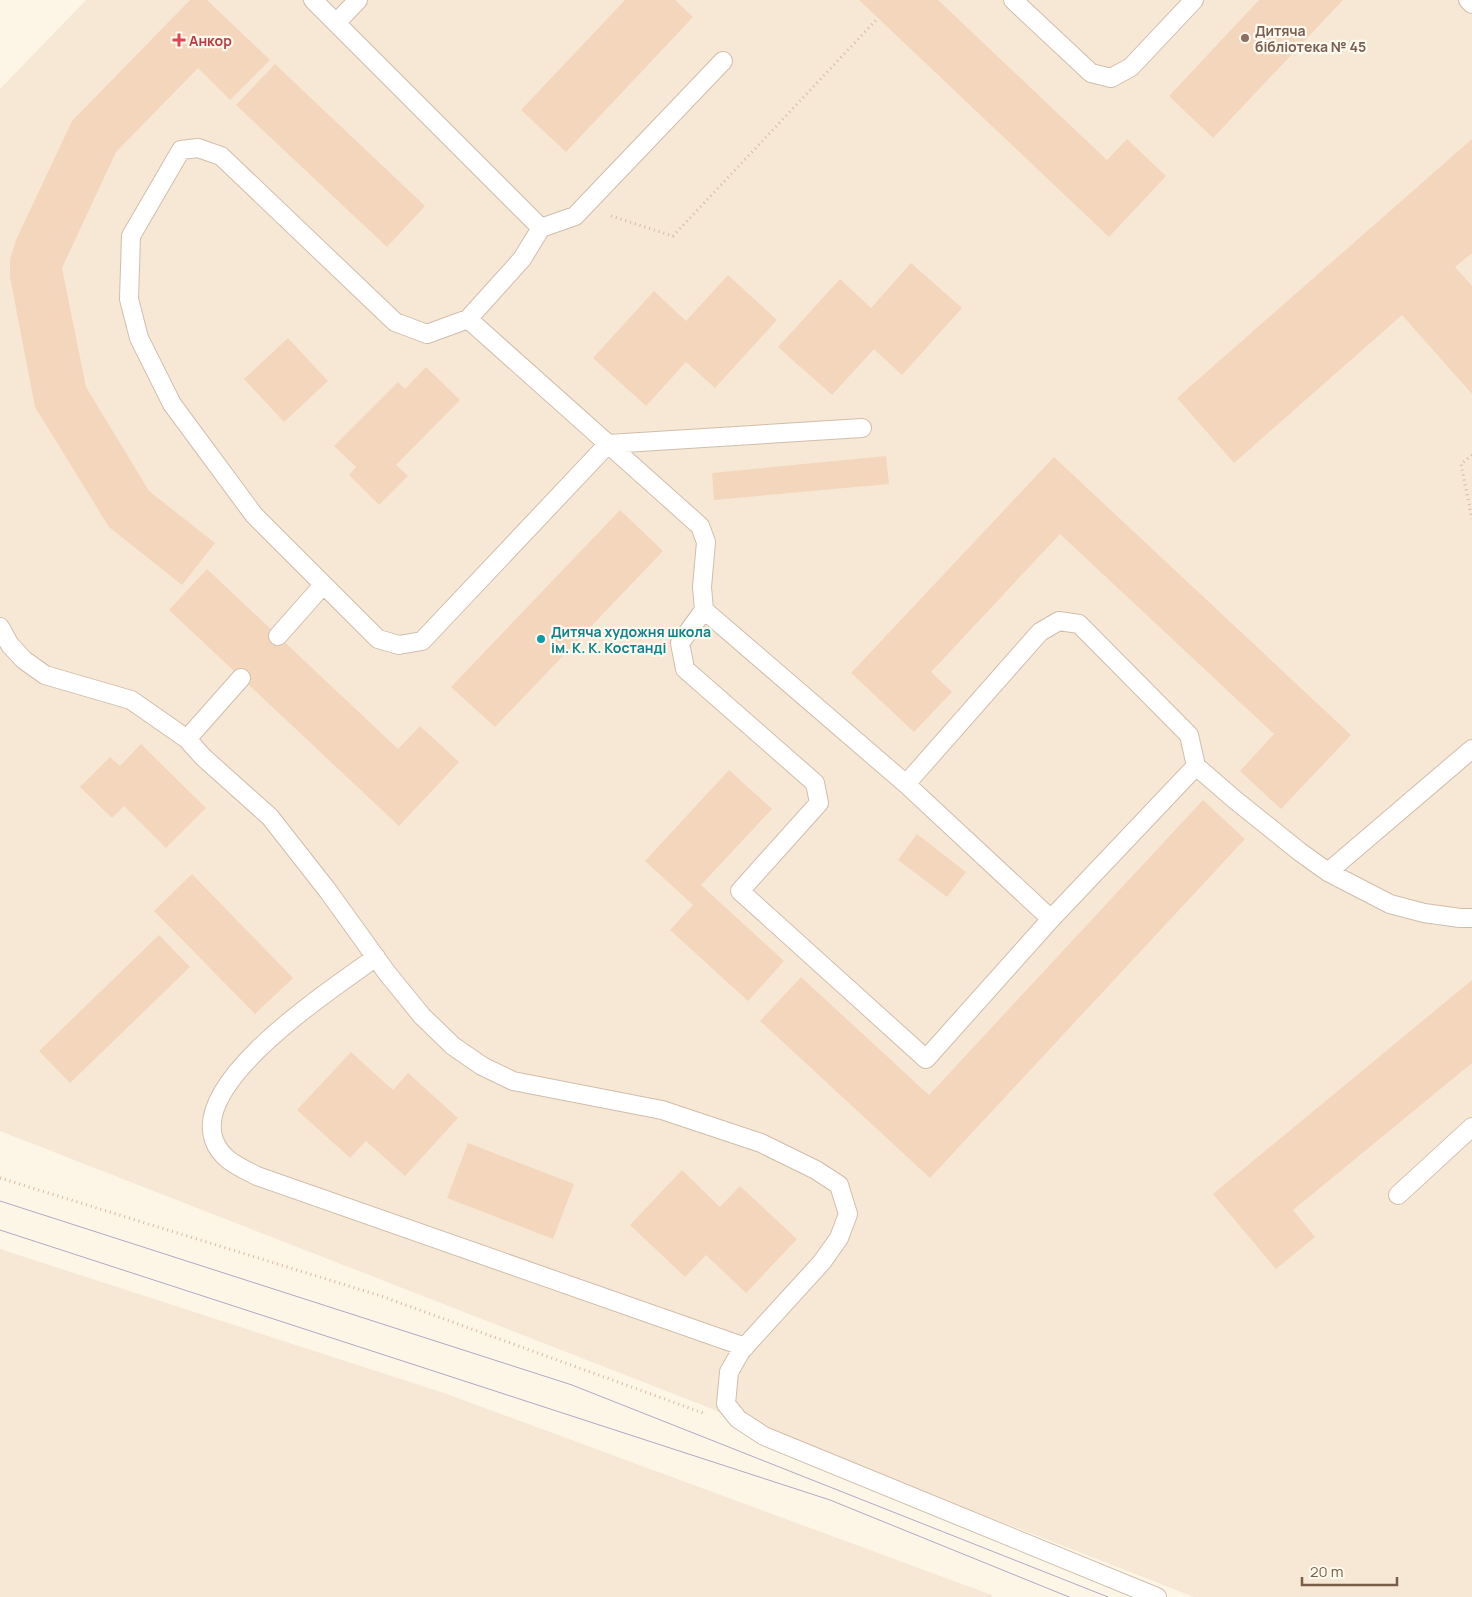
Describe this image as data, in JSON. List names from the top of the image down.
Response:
{
  "places": {
    "other": ["Дитяча бібліотека № 45", "Дитяча художня школа ім. К. К. Костанді"],
    "health": ["Анкор"]
  },
  "scale_bar": "20 m"
}
